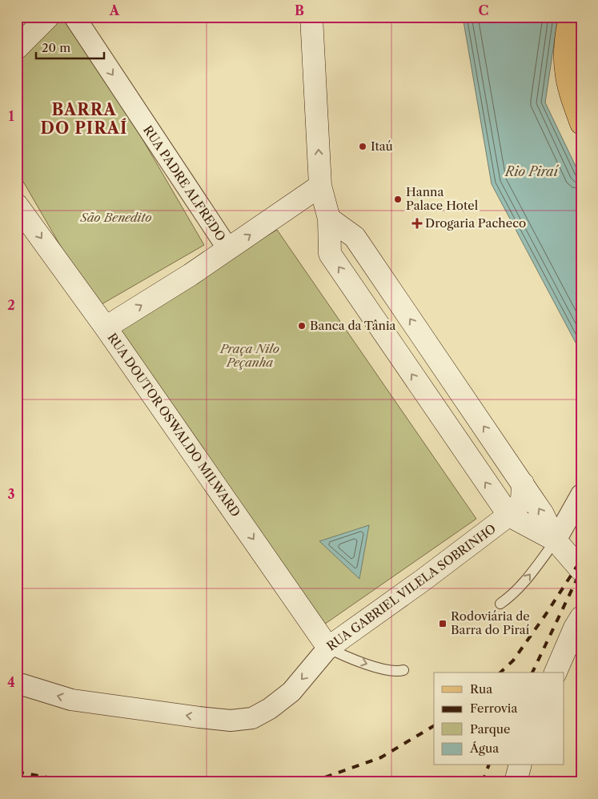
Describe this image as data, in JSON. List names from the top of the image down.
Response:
{
  "streets": {
    "street": ["RUA PADRE ALFREDO", "RUA DOUTOR OSWALDO MILWARD", "RUA GABRIEL VILELA SOBRINHO"]
  },
  "crossings": [
    ["RUA DOUTOR OSWALDO MILWARD", "RUA GABRIEL VILELA SOBRINHO"]
  ],
  "one_way": ["RUA PADRE ALFREDO", "RUA DOUTOR OSWALDO MILWARD", "RUA GABRIEL VILELA SOBRINHO"],
  "districts": ["BARRA DO PIRAÍ"],
  "water": ["Rio Piraí"],
  "parks": ["São Benedito", "Praça Nilo Peçanha"],
  "places": {
    "other": ["Itaú", "Hanna Palace Hotel", "Banca da Tânia"],
    "health": ["Drogaria Pacheco"],
    "transit": ["Rodoviária de Barra do Piraí"]
  },
  "legend": [
    "Rua",
    "Ferrovia",
    "Parque",
    "Água"
  ],
  "scale_bar": "20 m",
  "grid": {
    "columns": ["A", "B", "C"],
    "rows": [
      "1",
      "2",
      "3",
      "4"
    ]
  }
}
